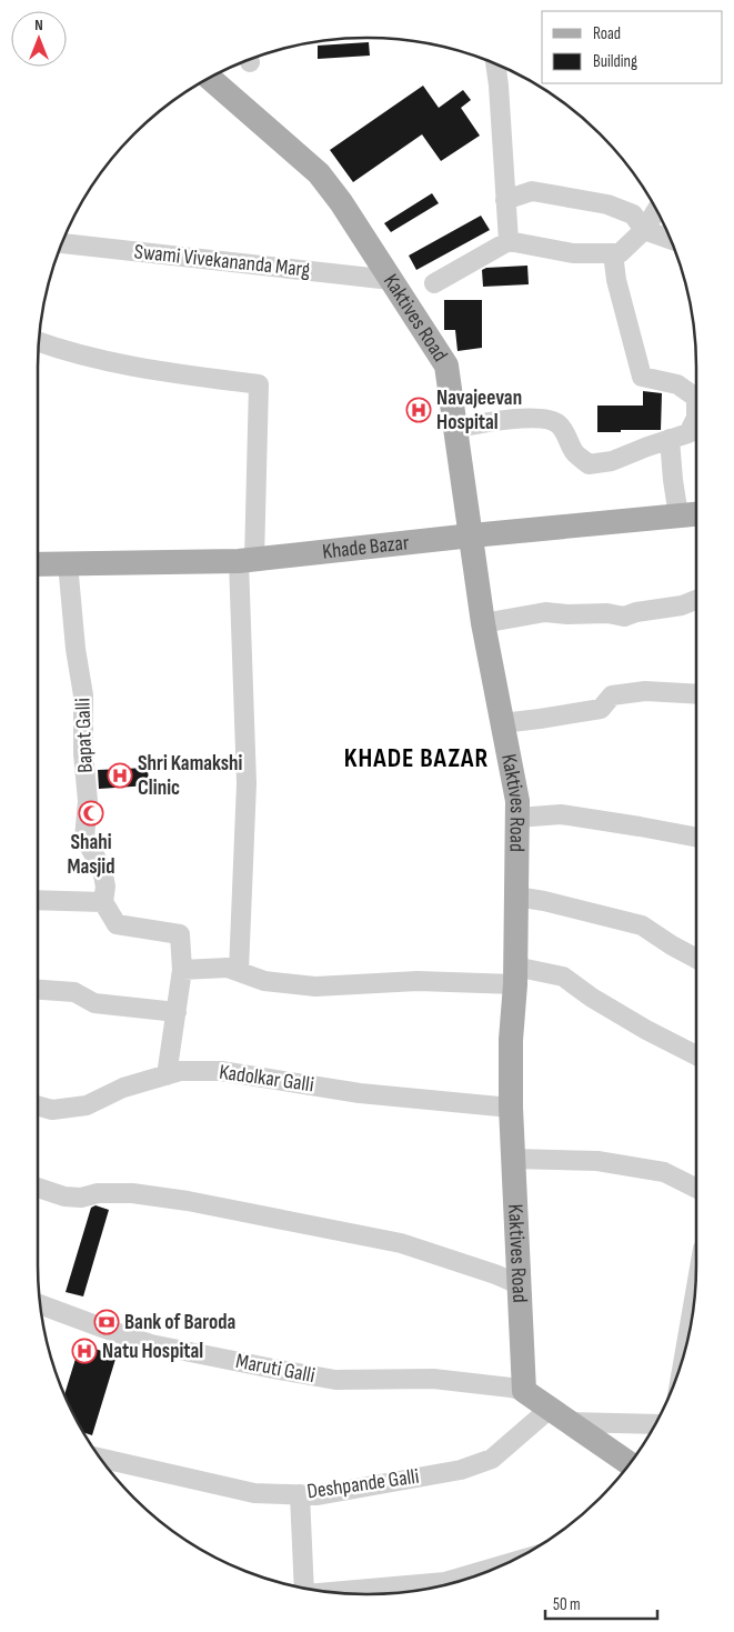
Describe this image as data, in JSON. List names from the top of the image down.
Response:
{
  "streets": {
    "main road": ["Kaktives Road", "Khade Bazar"],
    "street": [
      "Swami Vivekananda Marg",
      "Bapat Galli",
      "Kadolkar Galli",
      "Maruti Galli",
      "Deshpande Galli"
    ]
  },
  "crossings": [
    ["Swami Vivekananda Marg", "Kaktives Road"],
    ["Kaktives Road", "Khade Bazar"],
    ["Kaktives Road", "Kadolkar Galli"],
    ["Kaktives Road", "Maruti Galli"],
    ["Khade Bazar", "Bapat Galli"]
  ],
  "districts": ["KHADE BAZAR"],
  "places": {
    "hospital": ["Navajeevan Hospital", "Shri Kamakshi Clinic", "Natu Hospital"],
    "mosque": ["Shahi Masjid"],
    "bank": ["Bank of Baroda"]
  },
  "legend": ["Road", "Building"],
  "scale_bar": "50 m",
  "north": "top"
}
